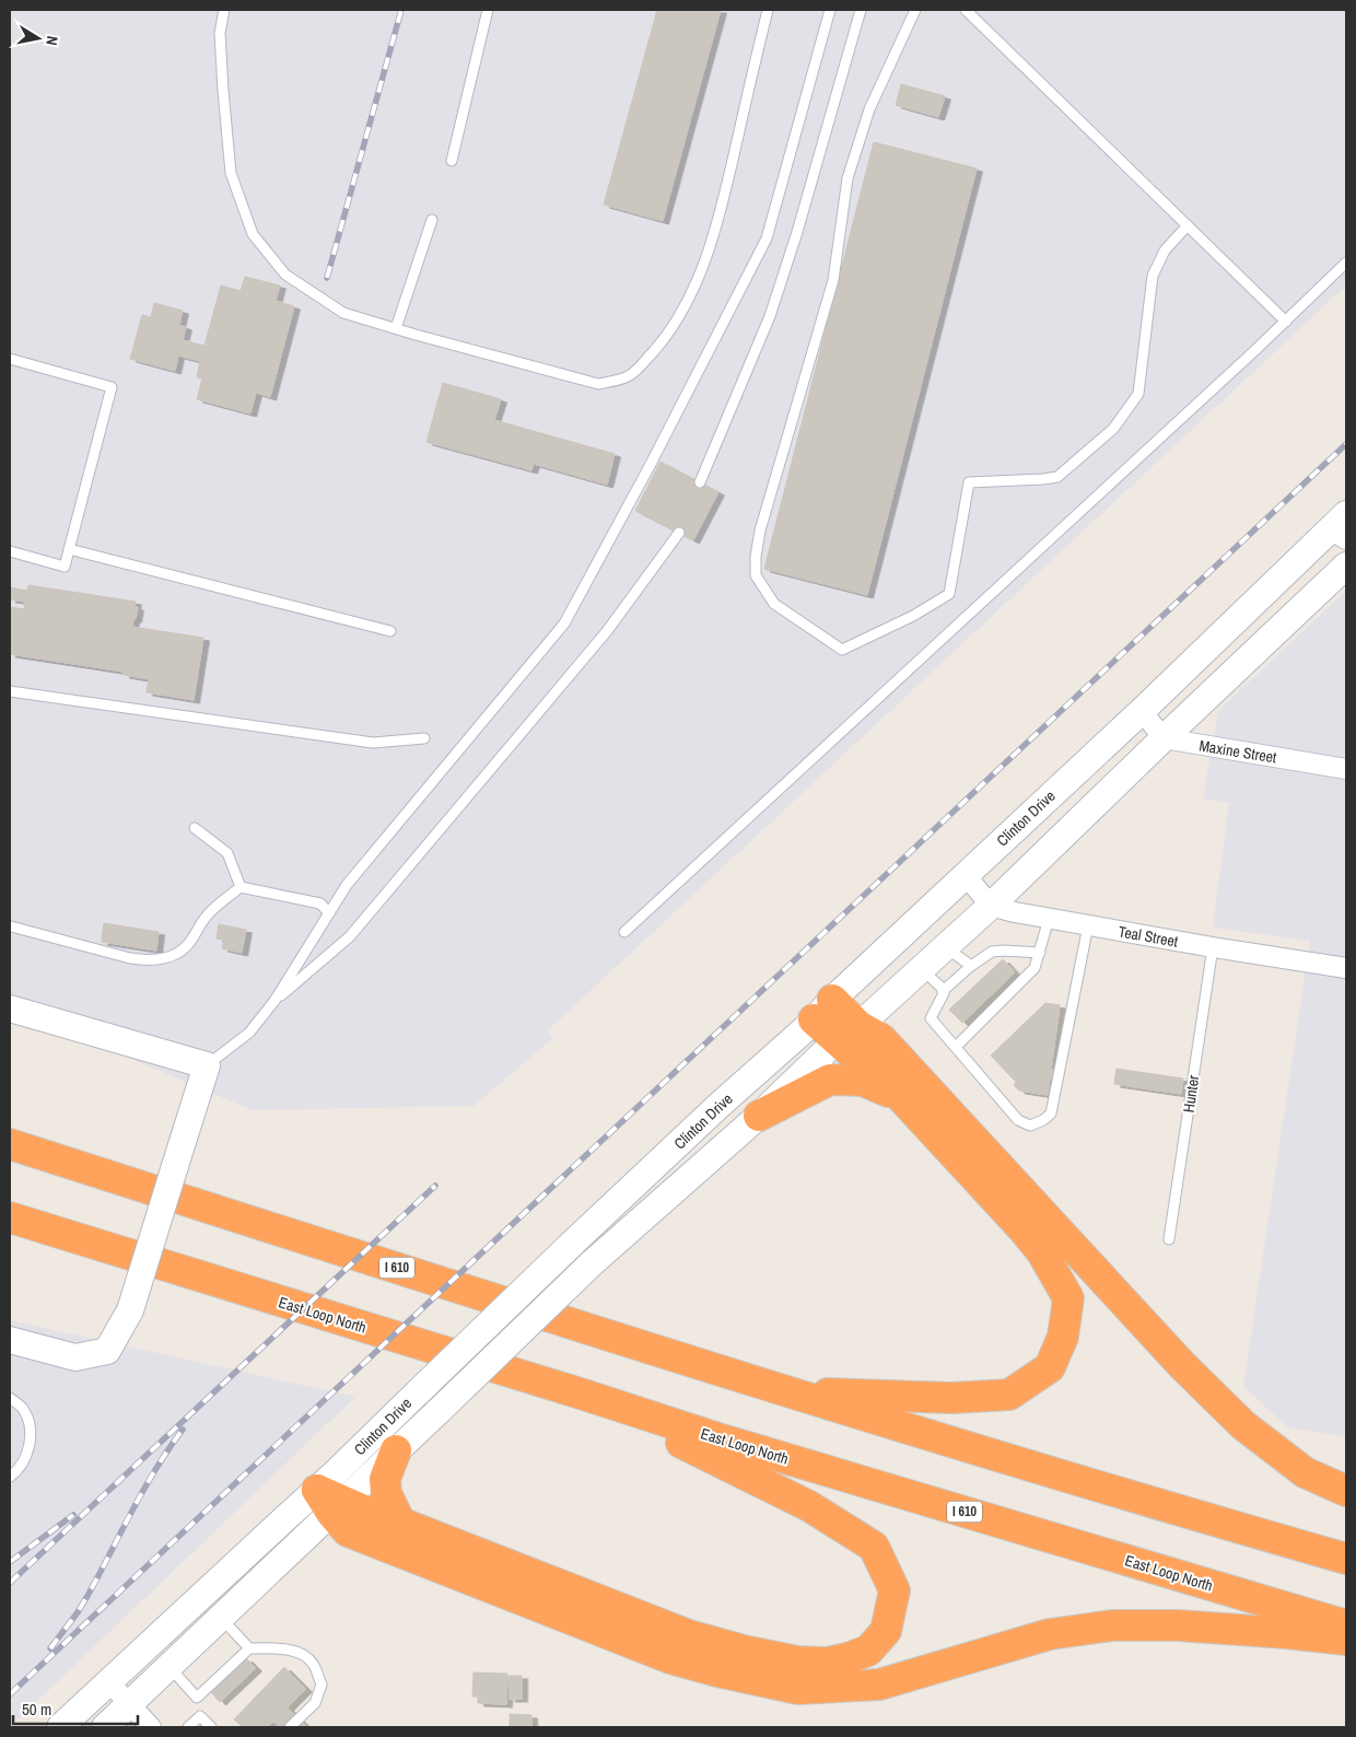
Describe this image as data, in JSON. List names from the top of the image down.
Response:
{
  "streets": {
    "highway": ["I 610", "East Loop North"],
    "main road": ["Clinton Drive"],
    "street": ["Maxine Street", "Teal Street"],
    "lane": ["Hunter"]
  },
  "crossings": [
    ["Maxine Street", "Clinton Drive"],
    ["Clinton Drive", "Teal Street"],
    ["Teal Street", "Hunter"]
  ],
  "scale_bar": "50 m",
  "north": "right"
}
